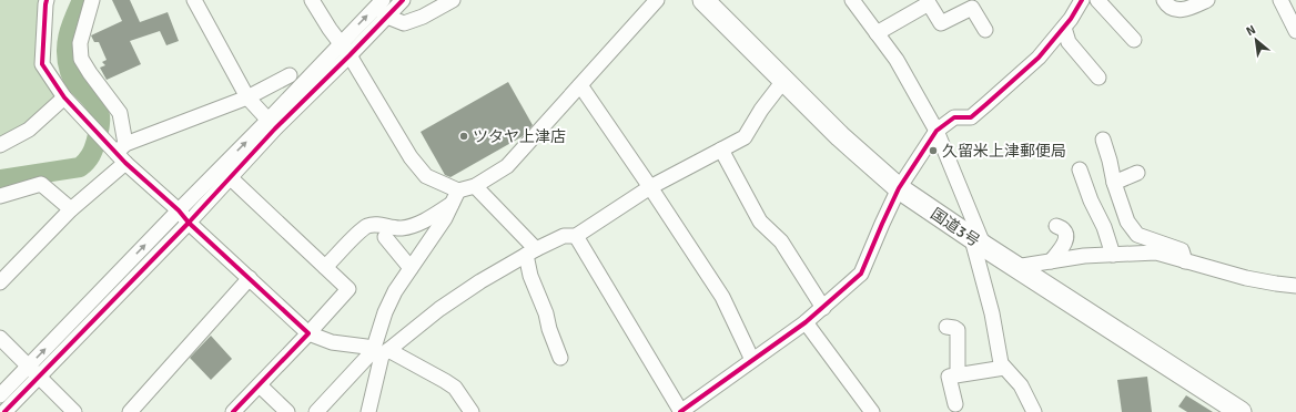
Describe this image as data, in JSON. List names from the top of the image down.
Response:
{
  "streets": {
    "highway": ["国道3号"]
  },
  "places": ["ツタヤ上津店", "久留米上津郵便局"],
  "north": "top left"
}
